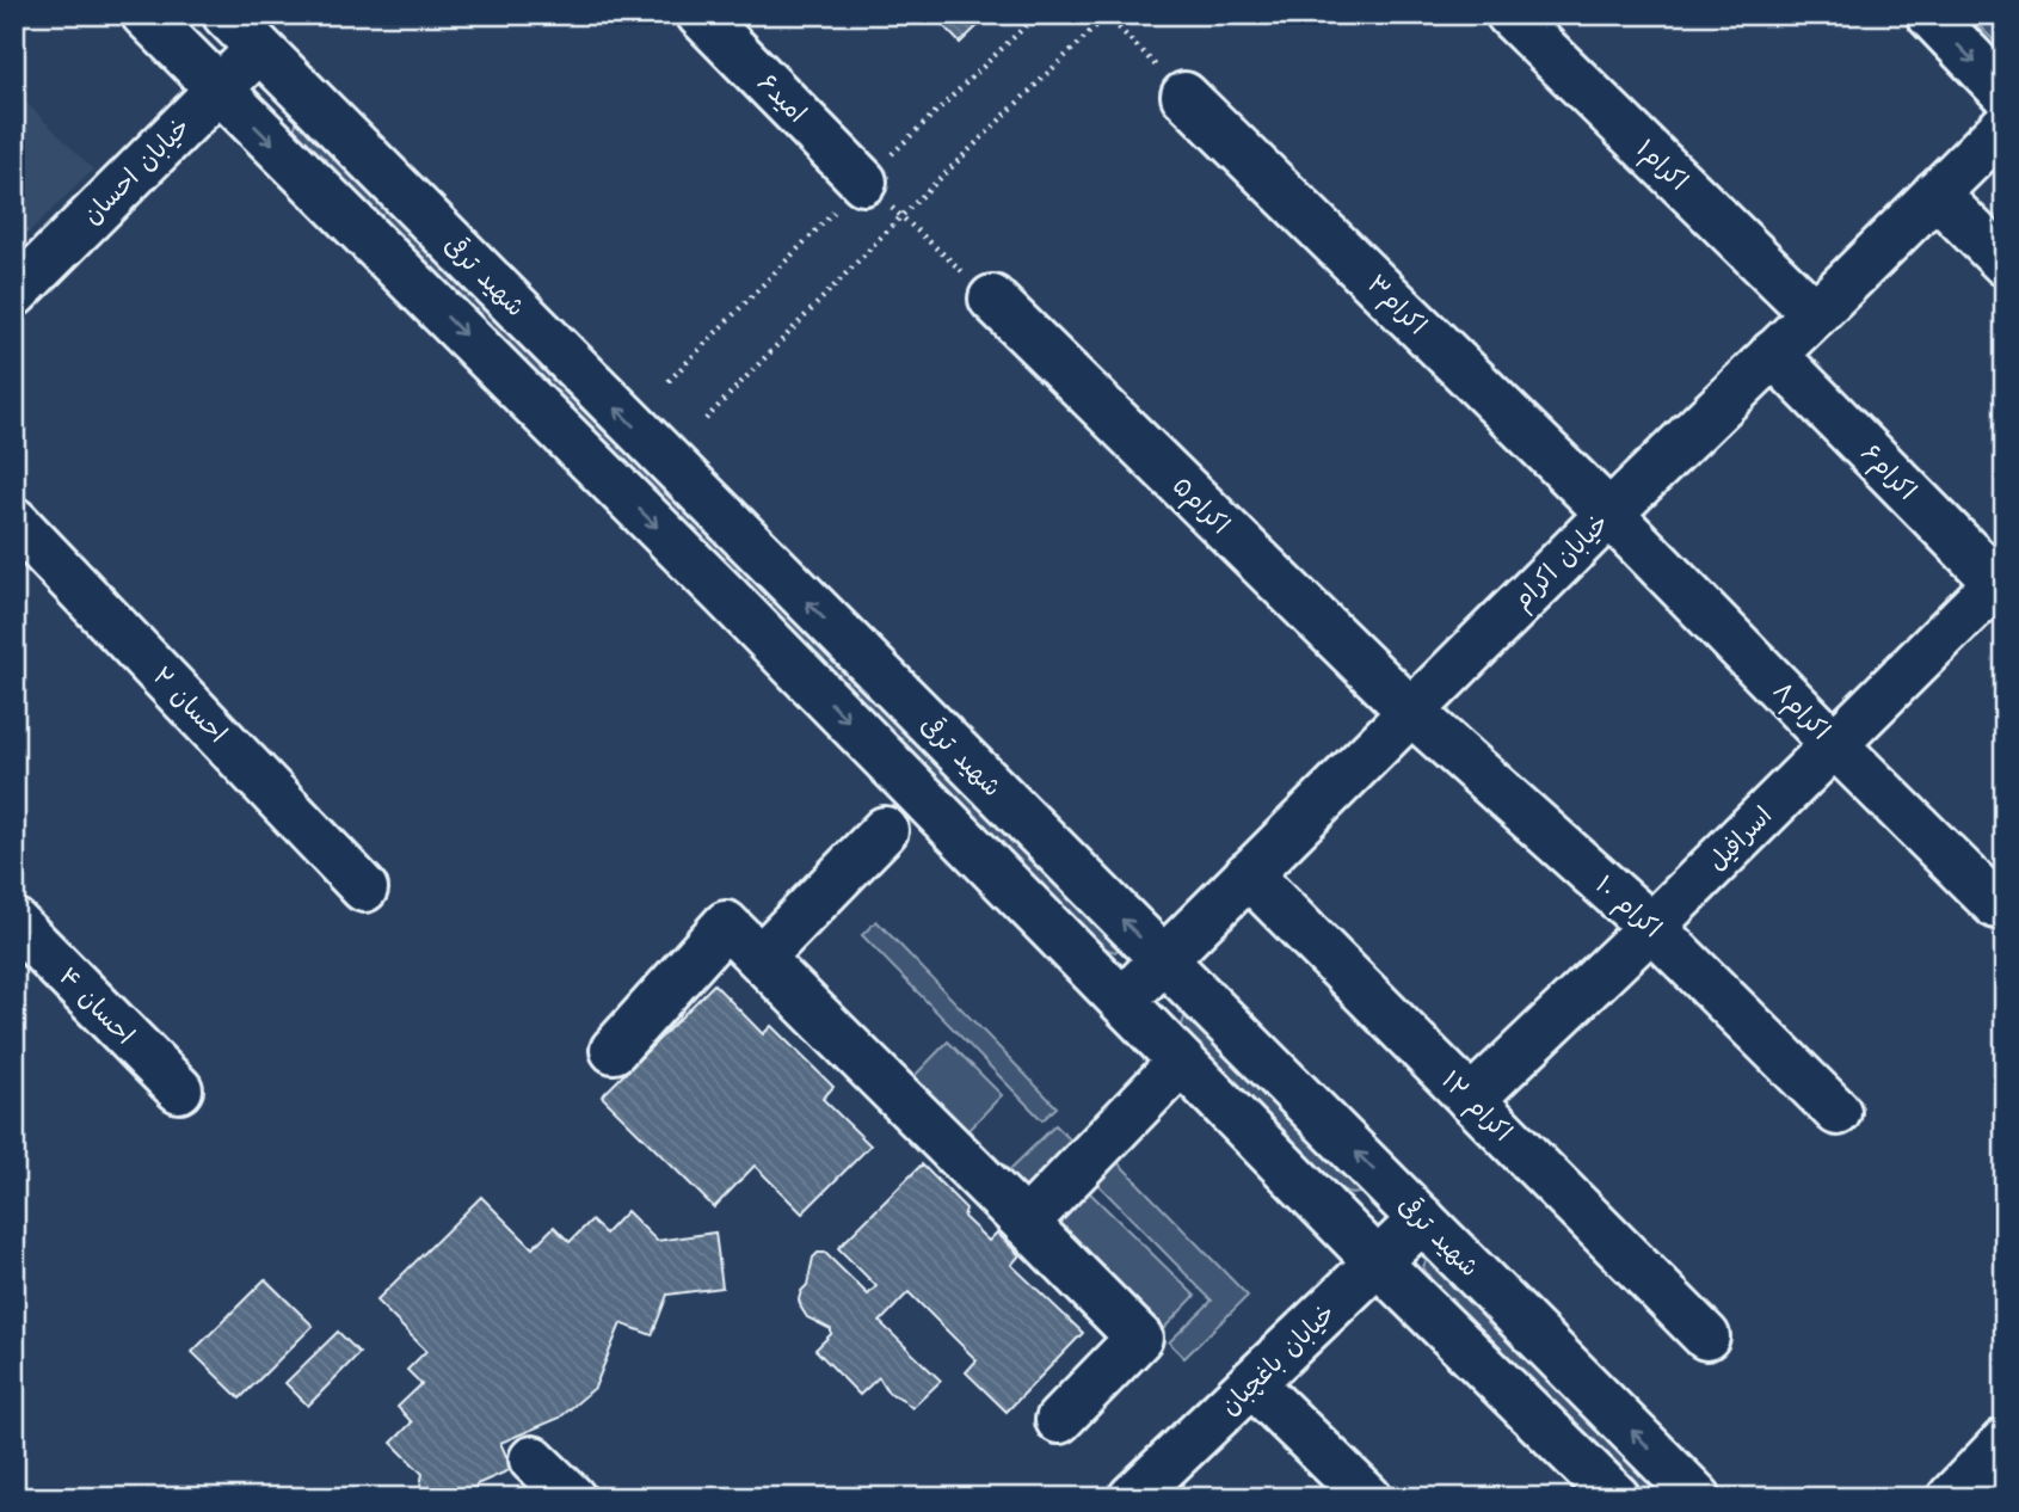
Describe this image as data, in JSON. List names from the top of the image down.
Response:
{
  "streets": {
    "street": [
      "امید۶",
      "اکرام۱",
      "خیابان احسان",
      "شهید ترقی",
      "اکرام۳",
      "اکرام۶",
      "اکرام۵",
      "خیابان اکرام",
      "احسان ۲",
      "اکرام۸",
      "اسرافیل",
      "اکرام ۱۰",
      "احسان ۴",
      "اکرام ۱۲",
      "خیابان باغچبان"
    ]
  },
  "crossings": [
    ["اکرام۱", "خیابان اکرام"],
    ["خیابان احسان", "شهید ترقی"],
    ["شهید ترقی", "خیابان اکرام"],
    ["شهید ترقی", "خیابان باغچبان"],
    ["اکرام۳", "خیابان اکرام"],
    ["اکرام۳", "اکرام۸"],
    ["اکرام۶", "خیابان اکرام"],
    ["اکرام۶", "اسرافیل"],
    ["اکرام۵", "خیابان اکرام"],
    ["اکرام۵", "اکرام ۱۰"],
    ["خیابان اکرام", "اکرام۸"],
    ["خیابان اکرام", "اکرام ۱۰"],
    ["خیابان اکرام", "اکرام ۱۲"],
    ["اکرام۸", "اسرافیل"],
    ["اسرافیل", "اکرام ۱۰"],
    ["اسرافیل", "اکرام ۱۲"]
  ]
}
